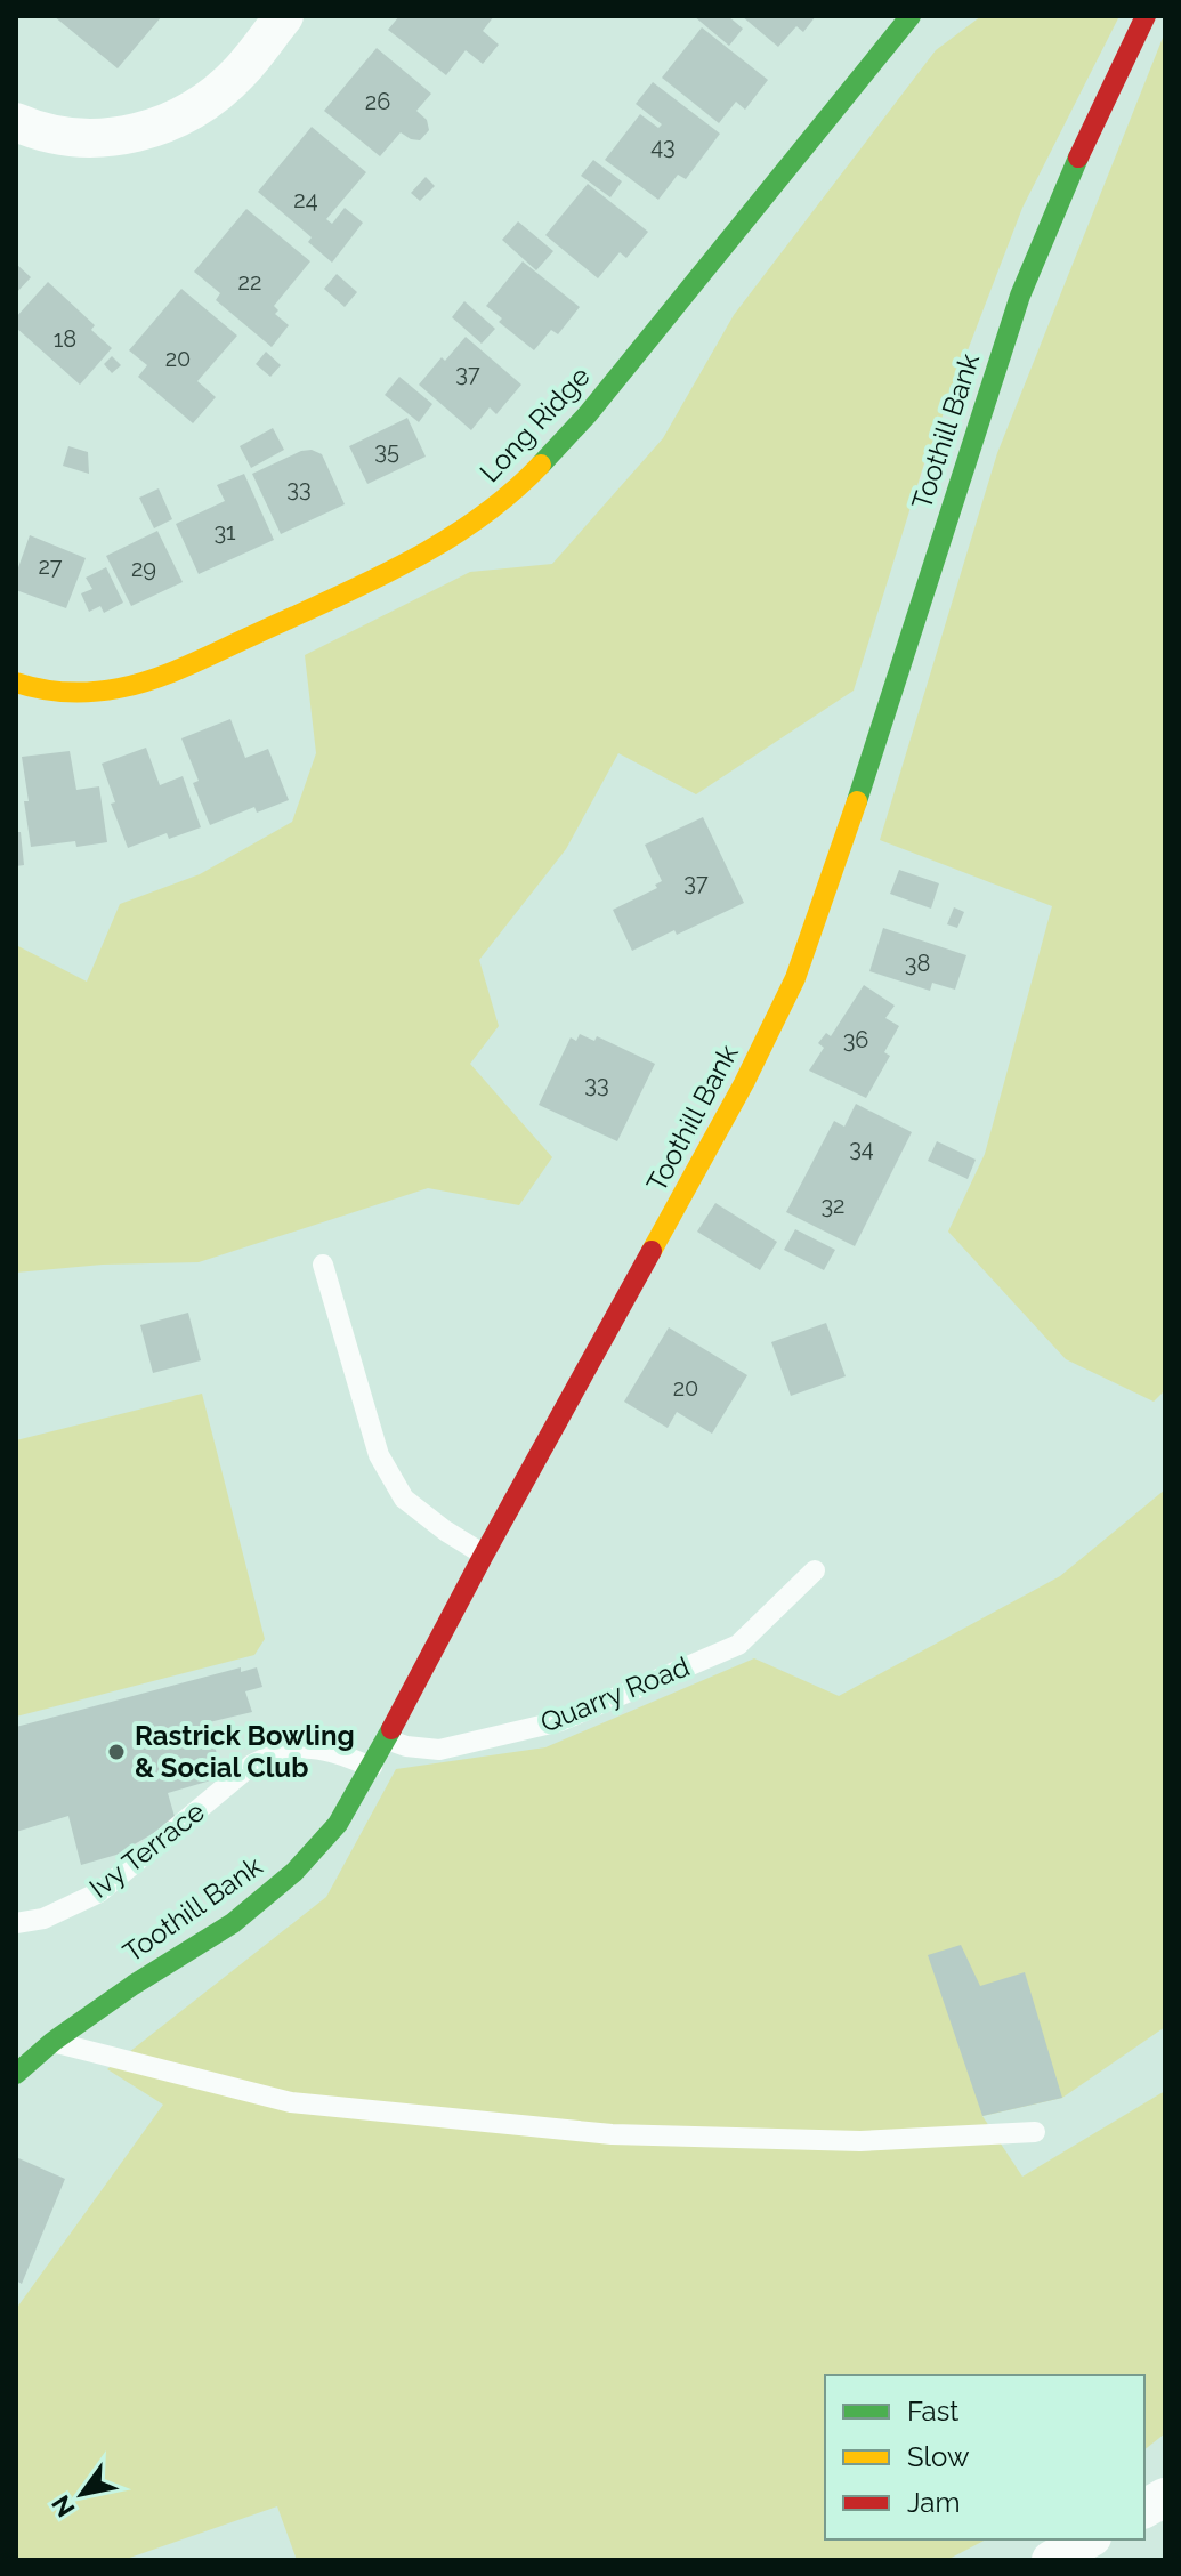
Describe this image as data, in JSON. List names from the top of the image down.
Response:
{
  "streets": {
    "street": ["Long Ridge", "Toothill Bank"],
    "lane": ["Quarry Road", "Ivy Terrace"]
  },
  "crossings": [
    ["Toothill Bank", "Quarry Road"],
    ["Toothill Bank", "Ivy Terrace"]
  ],
  "places": ["Rastrick Bowling & Social Club"],
  "house_numbers": [
    "26",
    "43",
    "24",
    "22",
    "18",
    "20",
    "37",
    "35",
    "33",
    "31",
    "27",
    "29",
    "37",
    "38",
    "36",
    "33",
    "34",
    "32",
    "20"
  ],
  "legend": ["Fast", "Slow", "Jam"],
  "north": "bottom left"
}
